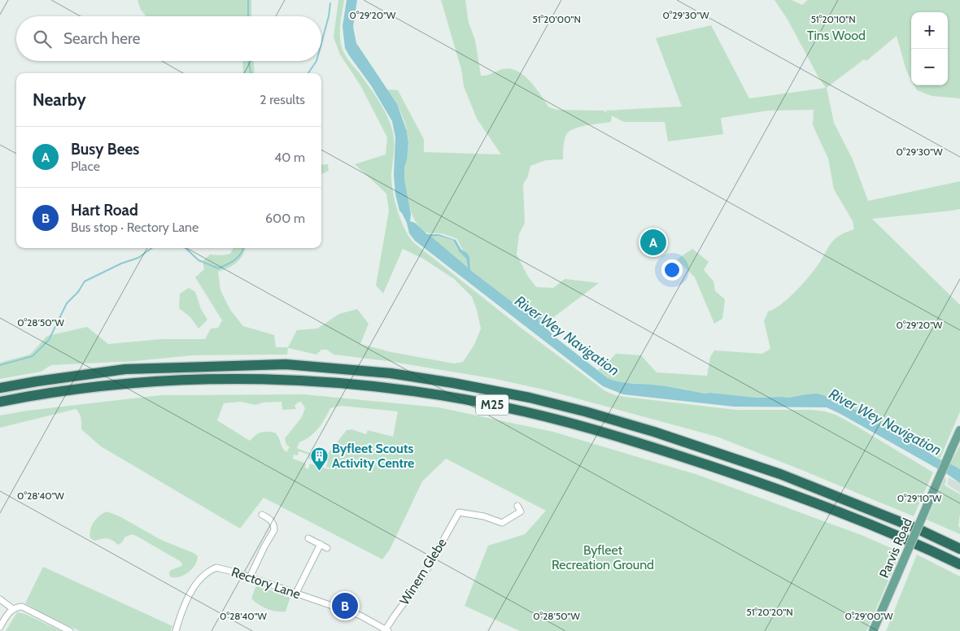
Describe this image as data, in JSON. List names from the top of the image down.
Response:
{
  "streets": {
    "highway": ["M25"],
    "main road": ["Parvis Road"],
    "street": ["Winern Glebe", "Rectory Lane"]
  },
  "crossings": [
    ["Winern Glebe", "Rectory Lane"]
  ],
  "water": ["River Wey Navigation"],
  "parks": ["Tins Wood", "Byfleet Recreation Ground"],
  "places": {
    "building": ["Byfleet Scouts Activity Centre"]
  },
  "page": {
    "map_buttons": ["+", "−"],
    "search": "Search here",
    "heading": ["Nearby", "2 results"],
    "list": [
      {
        "mark": "A",
        "name": "Busy Bees",
        "note": "Place",
        "value": "40 m"
      },
      {
        "mark": "B",
        "name": "Hart Road",
        "note": "Bus stop · Rectory Lane",
        "value": "600 m"
      }
    ],
    "pins": ["A", "B"]
  },
  "coordinates": [
    "0°29'20\"W",
    "0°29'30\"W",
    "51°20'00\"N",
    "51°20'10\"N",
    "0°28'50\"W",
    "0°28'40\"W",
    "0°29'10\"W",
    "51°20'20\"N",
    "0°29'00\"W"
  ]
}
